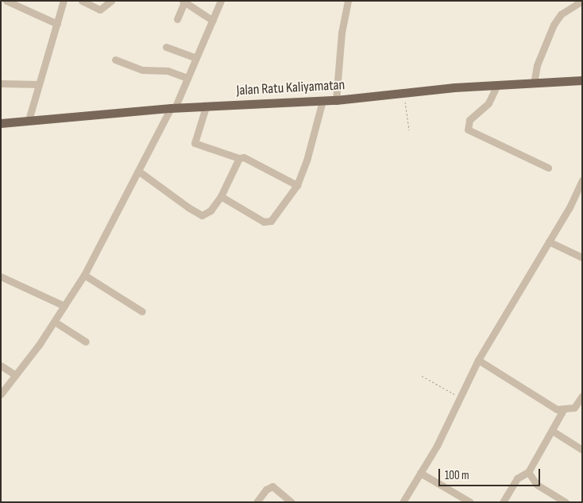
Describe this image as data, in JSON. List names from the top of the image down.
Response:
{
  "streets": {
    "main road": ["Jalan Ratu Kaliyamatan"]
  },
  "scale_bar": "100 m"
}
